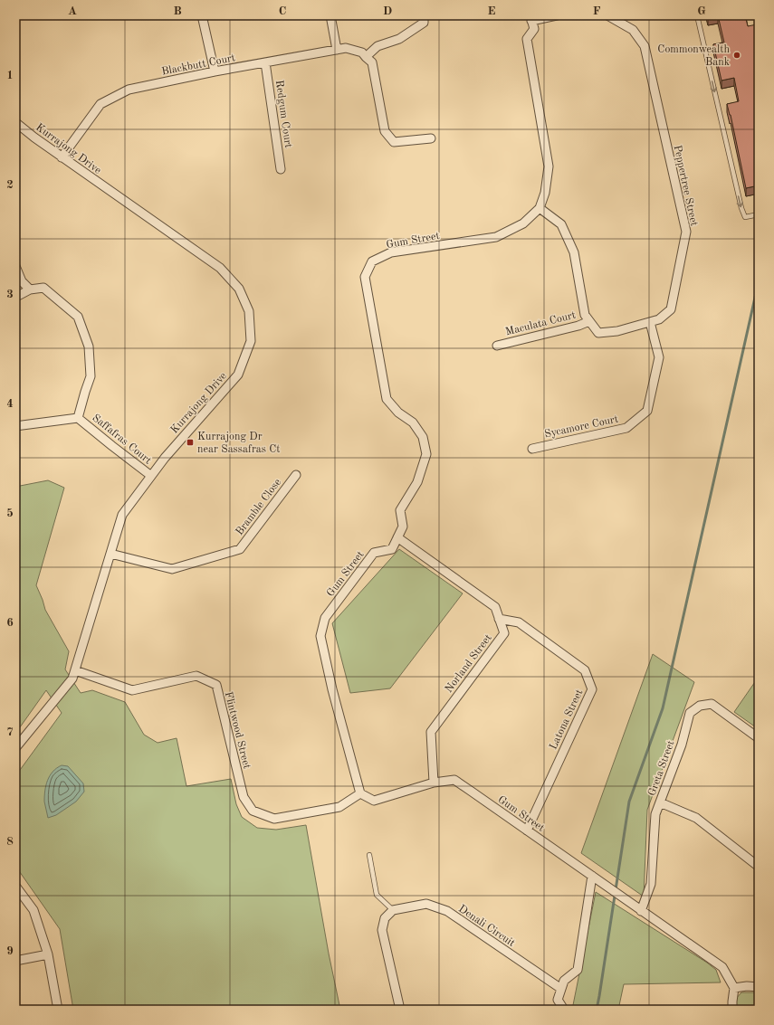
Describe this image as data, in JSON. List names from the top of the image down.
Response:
{
  "streets": {
    "street": [
      "Blackbutt Court",
      "Redgum Court",
      "Kurrajong Drive",
      "Peppertree Street",
      "Gum Street",
      "Maculata Court",
      "Sycamore Court",
      "Saffafras Court",
      "Bramble Close",
      "Norland Street",
      "Latona Street",
      "Flintwood Street",
      "Greta Street",
      "Denali Circuit"
    ]
  },
  "crossings": [
    ["Blackbutt Court", "Redgum Court"],
    ["Blackbutt Court", "Kurrajong Drive"],
    ["Kurrajong Drive", "Saffafras Court"],
    ["Kurrajong Drive", "Bramble Close"],
    ["Kurrajong Drive", "Flintwood Street"],
    ["Peppertree Street", "Gum Street"],
    ["Peppertree Street", "Maculata Court"],
    ["Peppertree Street", "Sycamore Court"],
    ["Gum Street", "Norland Street"],
    ["Gum Street", "Latona Street"],
    ["Gum Street", "Flintwood Street"],
    ["Gum Street", "Greta Street"],
    ["Norland Street", "Latona Street"]
  ],
  "places": {
    "other": ["Commonwealth Bank"],
    "transit": ["Kurrajong Dr near Sassafras Ct"]
  },
  "grid": {
    "columns": [
      "A",
      "B",
      "C",
      "D",
      "E",
      "F",
      "G"
    ],
    "rows": [
      "1",
      "2",
      "3",
      "4",
      "5",
      "6",
      "7",
      "8",
      "9"
    ]
  }
}
